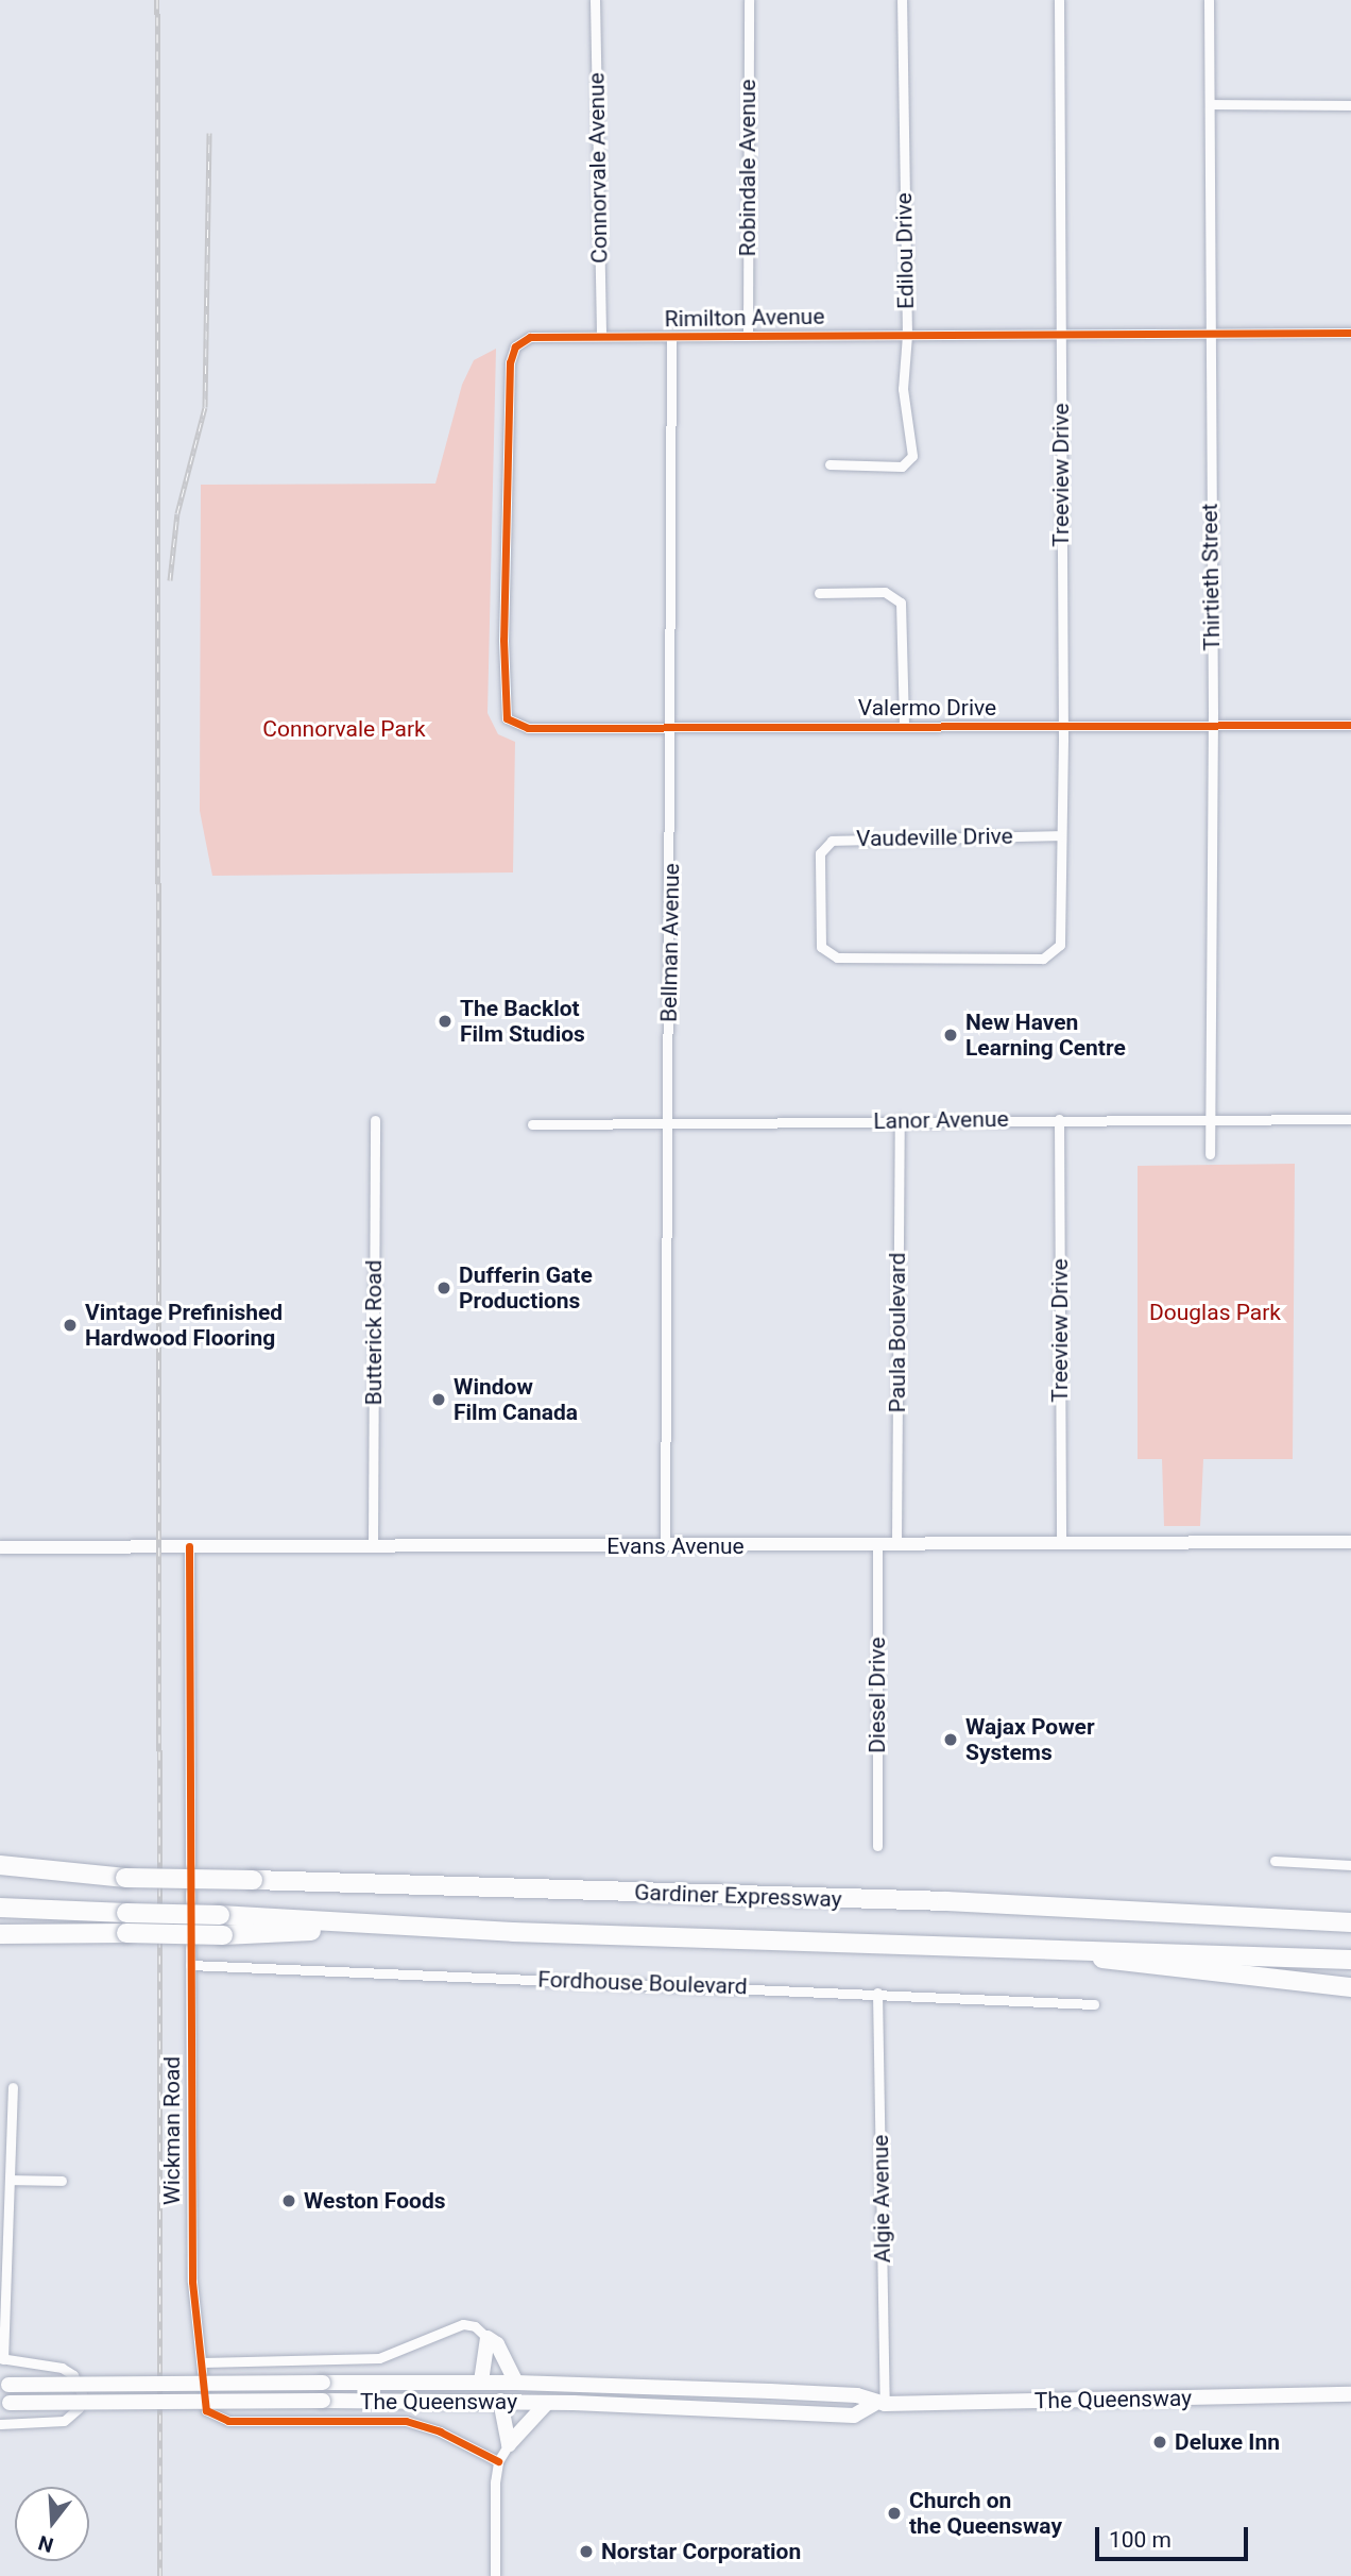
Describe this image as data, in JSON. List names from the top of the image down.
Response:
{
  "streets": {
    "highway": ["Gardiner Expressway"],
    "main road": ["Evans Avenue", "The Queensway"],
    "street": [
      "Connorvale Avenue",
      "Robindale Avenue",
      "Edilou Drive",
      "Rimilton Avenue",
      "Treeview Drive",
      "Thirtieth Street",
      "Valermo Drive",
      "Vaudeville Drive",
      "Bellman Avenue",
      "Lanor Avenue",
      "Butterick Road",
      "Paula Boulevard",
      "Diesel Drive",
      "Fordhouse Boulevard",
      "Wickman Road",
      "Algie Avenue"
    ]
  },
  "crossings": [
    ["Connorvale Avenue", "Rimilton Avenue"],
    ["Robindale Avenue", "Rimilton Avenue"],
    ["Edilou Drive", "Rimilton Avenue"],
    ["Rimilton Avenue", "Treeview Drive"],
    ["Rimilton Avenue", "Thirtieth Street"],
    ["Rimilton Avenue", "Valermo Drive"],
    ["Rimilton Avenue", "Bellman Avenue"],
    ["Treeview Drive", "Valermo Drive"],
    ["Treeview Drive", "Vaudeville Drive"],
    ["Treeview Drive", "Lanor Avenue"],
    ["Treeview Drive", "Evans Avenue"],
    ["Thirtieth Street", "Valermo Drive"],
    ["Thirtieth Street", "Lanor Avenue"],
    ["Valermo Drive", "Bellman Avenue"],
    ["Bellman Avenue", "Lanor Avenue"],
    ["Bellman Avenue", "Evans Avenue"],
    ["Lanor Avenue", "Paula Boulevard"],
    ["Butterick Road", "Evans Avenue"],
    ["Paula Boulevard", "Evans Avenue"],
    ["Evans Avenue", "Diesel Drive"],
    ["Evans Avenue", "Wickman Road"],
    ["Fordhouse Boulevard", "Wickman Road"],
    ["Fordhouse Boulevard", "Algie Avenue"],
    ["Algie Avenue", "The Queensway"]
  ],
  "parks": ["Connorvale Park", "Douglas Park"],
  "places": [
    "The Backlot Film Studios",
    "New Haven Learning Centre",
    "Dufferin Gate Productions",
    "Vintage Prefinished Hardwood Flooring",
    "Window Film Canada",
    "Wajax Power Systems",
    "Weston Foods",
    "Deluxe Inn",
    "Church on the Queensway",
    "Norstar Corporation"
  ],
  "scale_bar": "100 m",
  "north": "bottom"
}
